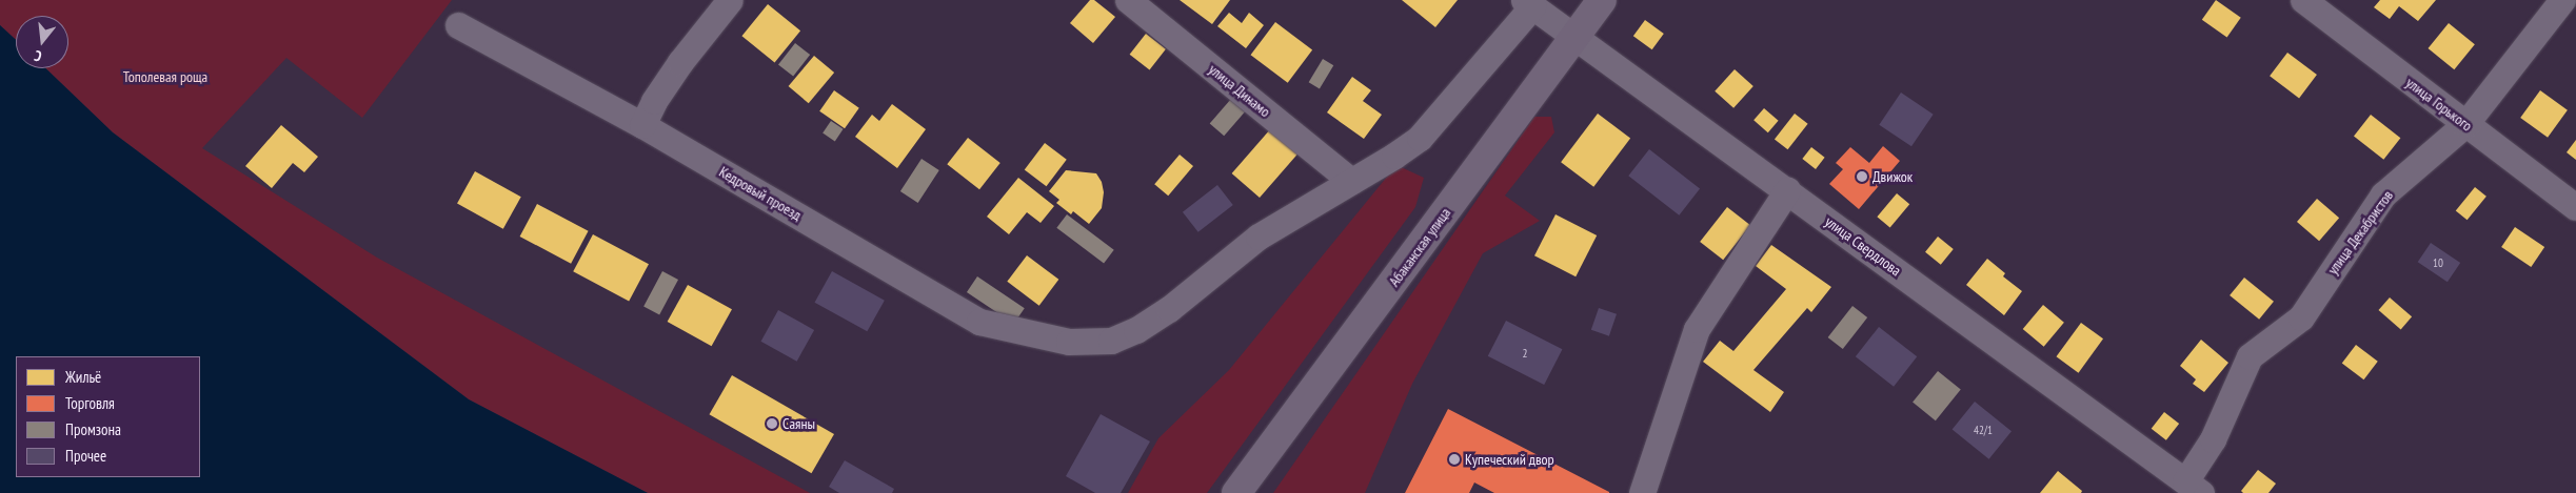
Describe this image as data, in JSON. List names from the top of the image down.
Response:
{
  "streets": {
    "main road": ["Абаканская улица"],
    "street": [
      "улица Динамо",
      "улица Горького",
      "Кедровый проезд",
      "улица Декабристов",
      "улица Свердлова"
    ]
  },
  "crossings": [
    ["улица Динамо", "Кедровый проезд"],
    ["улица Горького", "улица Декабристов"],
    ["улица Декабристов", "улица Свердлова"],
    ["улица Свердлова", "Абаканская улица"]
  ],
  "parks": ["Тополевая роща"],
  "places": ["Движок", "Саяны", "Купеческий двор"],
  "house_numbers": ["10", "2", "42/1"],
  "legend": [
    "Жильё",
    "Торговля",
    "Промзона",
    "Прочее"
  ],
  "north": "bottom"
}
